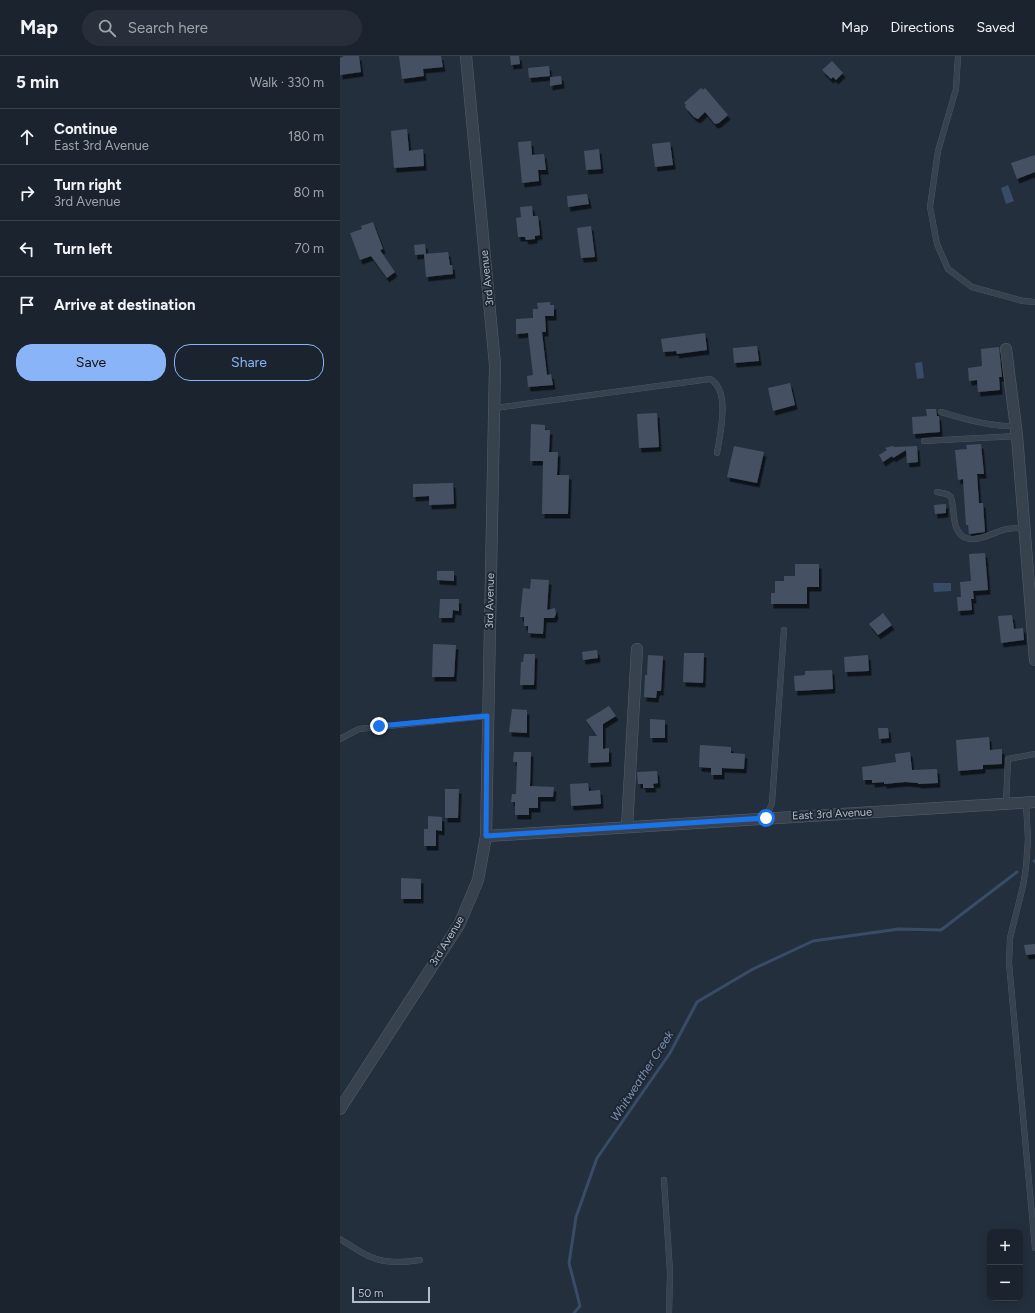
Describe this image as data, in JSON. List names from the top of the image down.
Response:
{
  "streets": {
    "street": ["3rd Avenue", "East 3rd Avenue"]
  },
  "crossings": [
    ["3rd Avenue", "East 3rd Avenue"]
  ],
  "water": ["Whitweather Creek"],
  "scale_bar": "50 m",
  "page": {
    "header": "Map",
    "search": "Search here",
    "nav": ["Map", "Directions", "Saved"],
    "heading": ["5 min", "Walk · 330 m"],
    "list": [
      ["Continue", "East 3rd Avenue", "180 m"],
      ["Turn right", "3rd Avenue", "80 m"],
      ["Turn left", "70 m"],
      "Arrive at destination"
    ],
    "buttons": ["Save", "Share"],
    "map_buttons": ["+", "−"],
    "scale": "50 m"
  }
}
